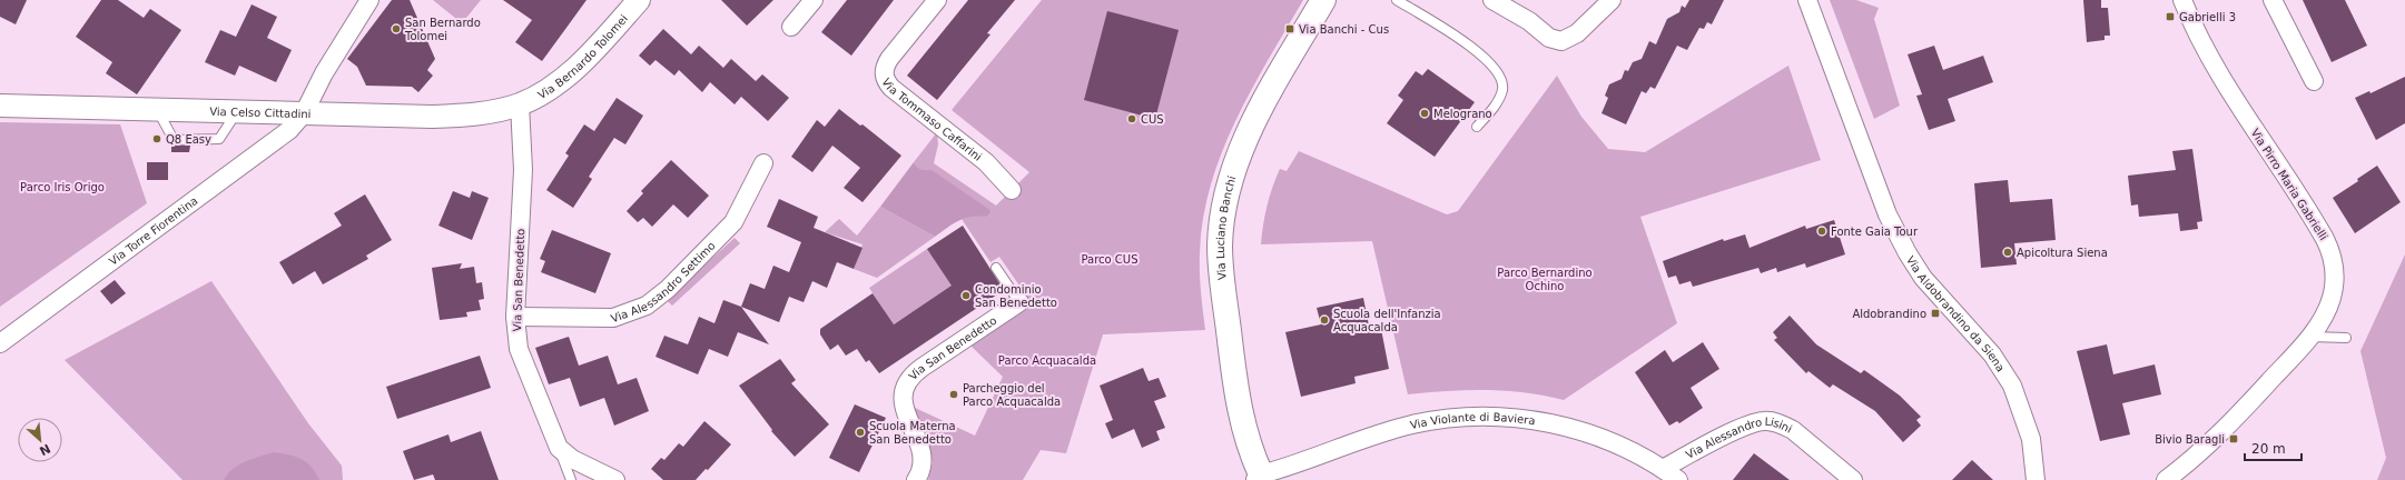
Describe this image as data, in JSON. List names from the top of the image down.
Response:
{
  "streets": {
    "main road": ["Via Luciano Banchi"],
    "street": [
      "Via Bernardo Tolomei",
      "Via Celso Cittadini",
      "Via Tommaso Caffarini",
      "Via Pirro Maria Gabrielli",
      "Via Torre Fiorentina",
      "Via Alessandro Settimo",
      "Via San Benedetto",
      "Via Aldobrandino da Siena",
      "Via Violante di Baviera",
      "Via Alessandro Lisini"
    ]
  },
  "crossings": [
    ["Via Bernardo Tolomei", "Via Celso Cittadini"],
    ["Via Bernardo Tolomei", "Via San Benedetto"],
    ["Via Celso Cittadini", "Via Torre Fiorentina"],
    ["Via Celso Cittadini", "Via San Benedetto"],
    ["Via Luciano Banchi", "Via Violante di Baviera"],
    ["Via Alessandro Settimo", "Via San Benedetto"],
    ["Via Violante di Baviera", "Via Alessandro Lisini"]
  ],
  "parks": [
    "Parco Iris Origo",
    "Parco CUS",
    "Parco Bernardino Ochino",
    "Parco Acquacalda"
  ],
  "places": {
    "transit": [
      "Gabrielli 3",
      "Via Banchi - Cus",
      "Aldobrandino",
      "Bivio Baragli"
    ],
    "other": [
      "San Bernardo Tolomei",
      "Melograno",
      "CUS",
      "Q8 Easy",
      "Fonte Gaia Tour",
      "Apicoltura Siena",
      "Condominio San Benedetto",
      "Scuola dell'Infanzia Acquacalda",
      "Parcheggio del Parco Acquacalda",
      "Scuola Materna San Benedetto"
    ]
  },
  "scale_bar": "20 m",
  "north": "bottom right"
}
